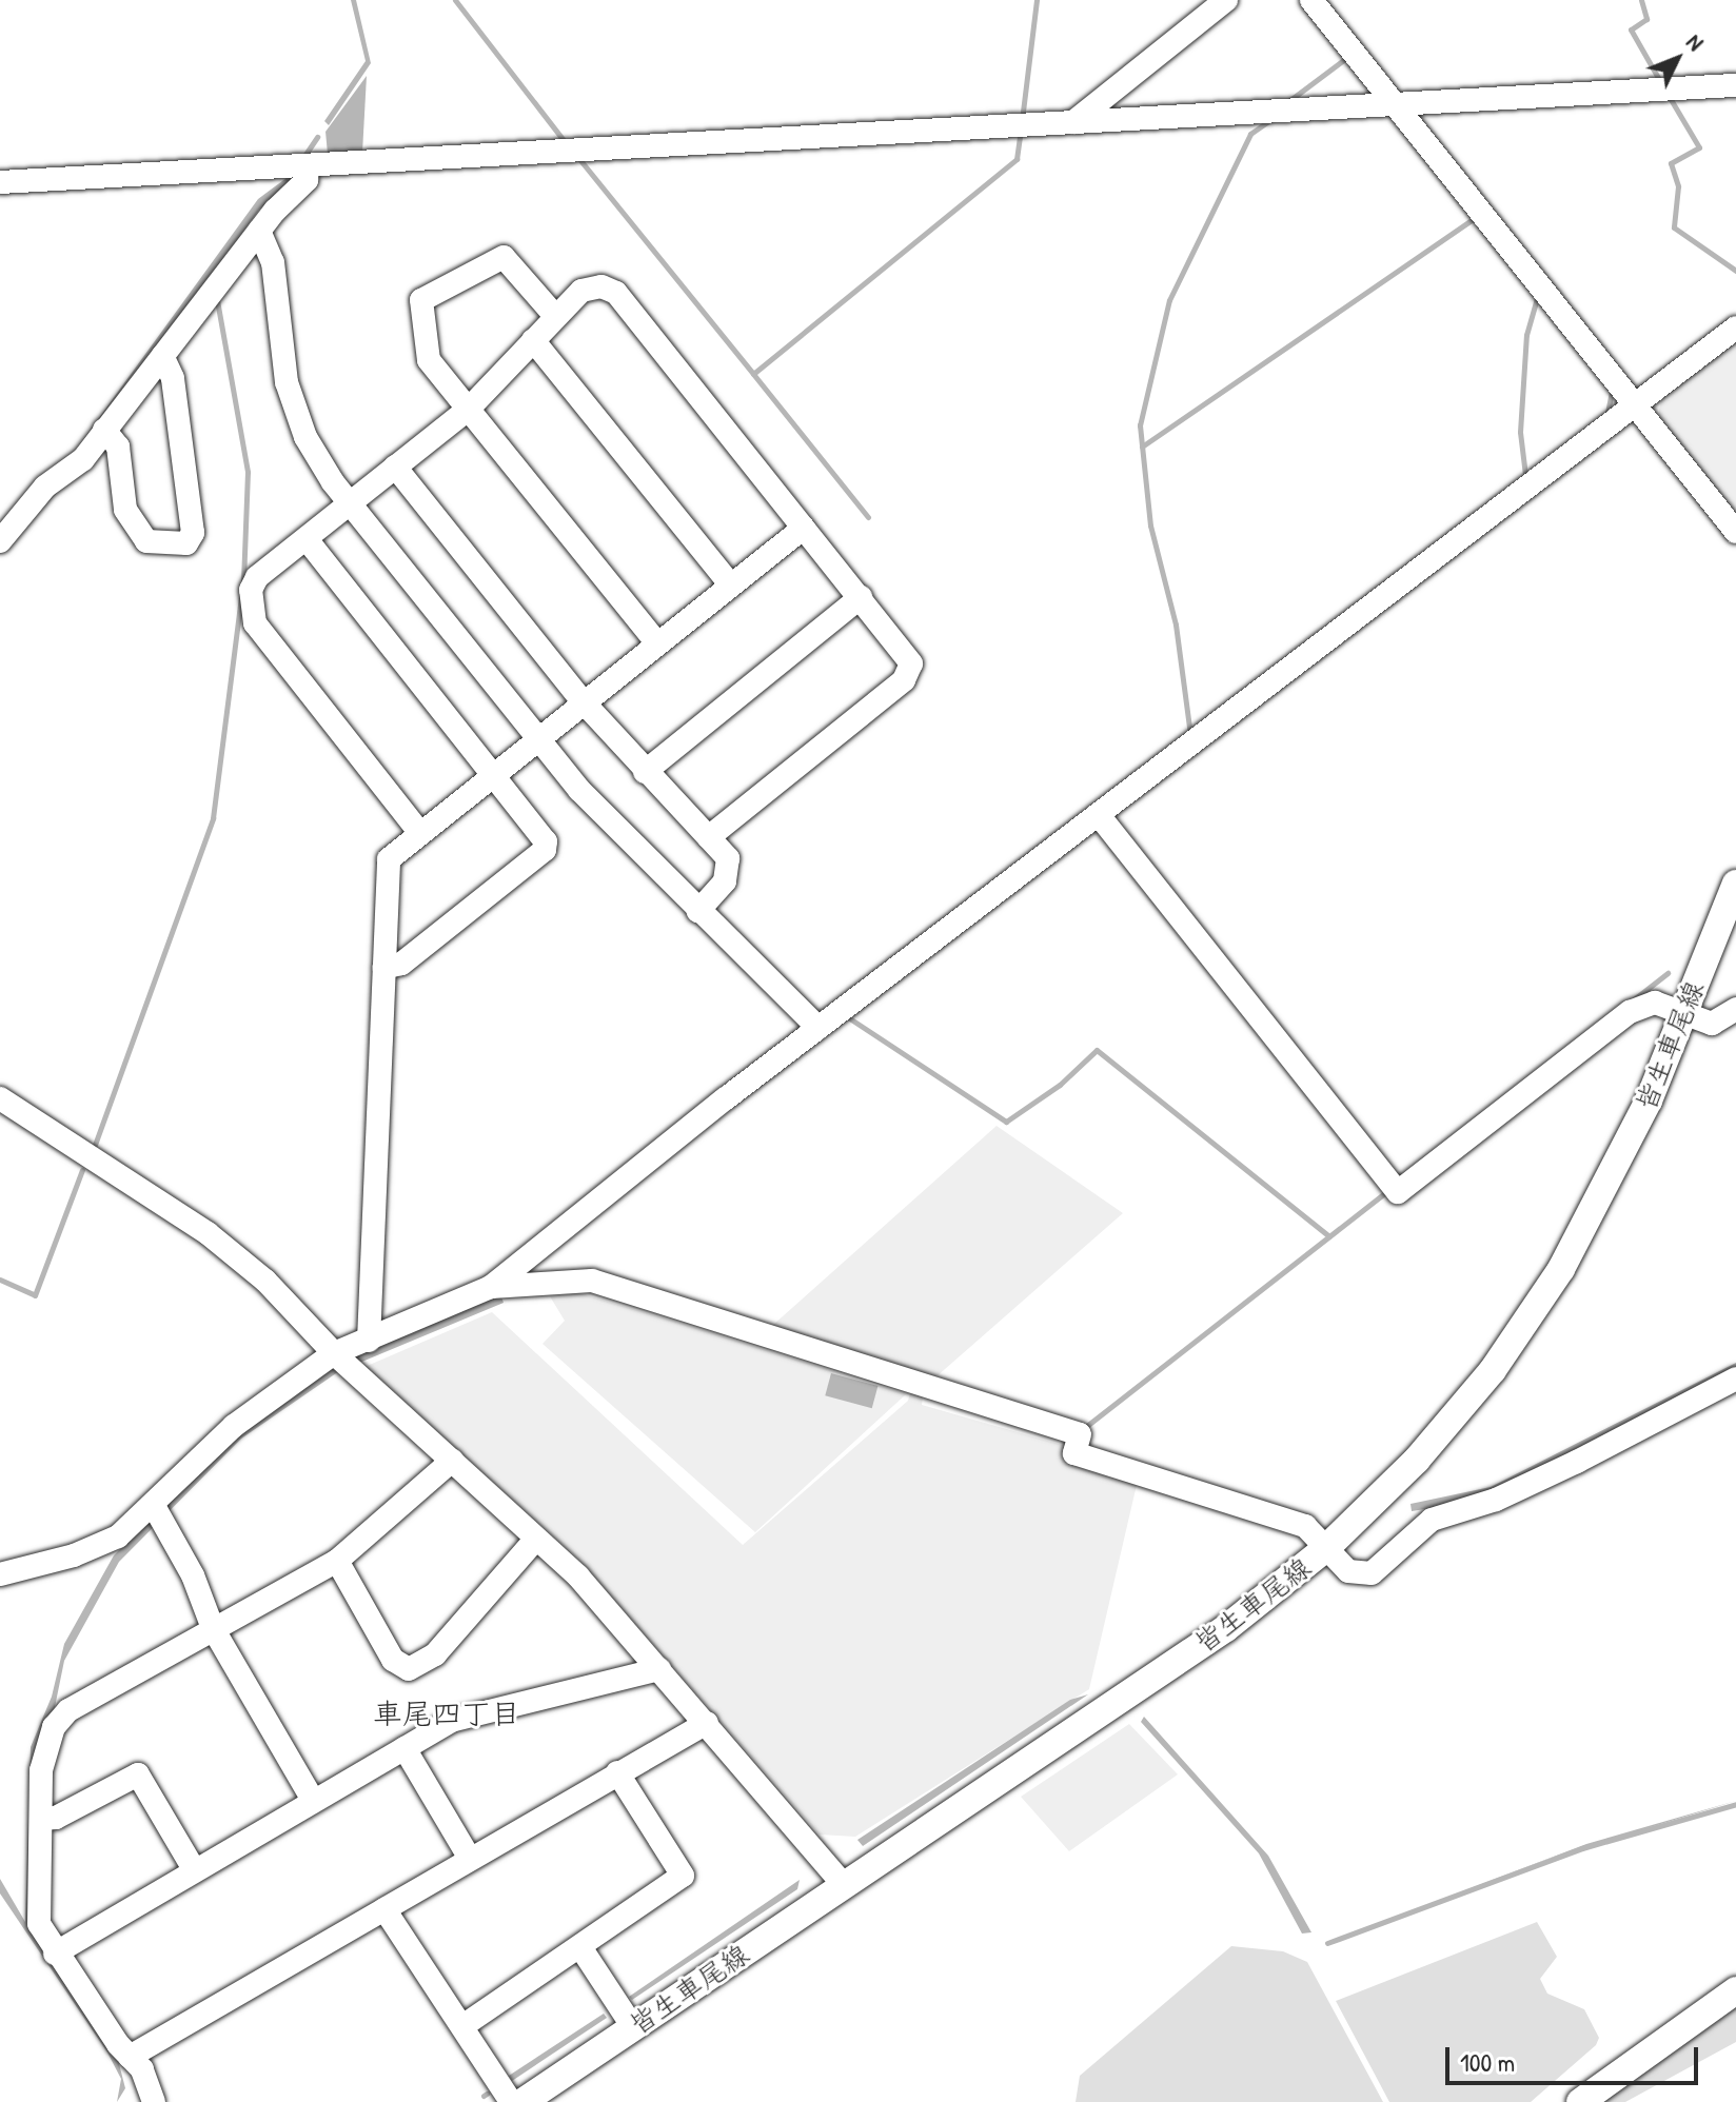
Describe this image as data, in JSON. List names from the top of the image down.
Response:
{
  "streets": {
    "main road": ["皆生車尾線"]
  },
  "districts": ["車尾四丁目"],
  "scale_bar": "100 m",
  "north": "top right"
}
